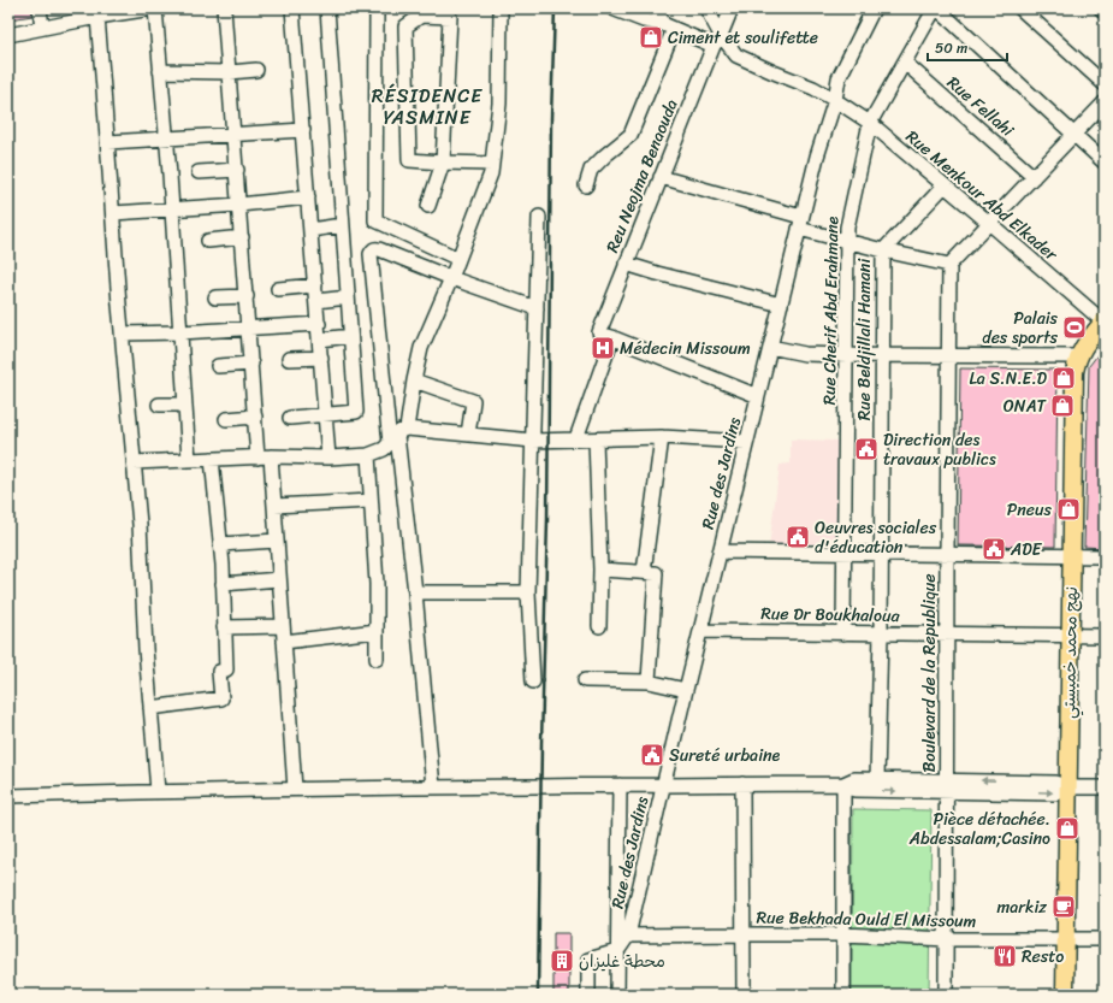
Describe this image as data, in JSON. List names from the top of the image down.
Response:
{
  "streets": {
    "main road": ["نهج محمد خميستي"],
    "street": [
      "Rue Fellahi",
      "Reu Neojma Benaouda",
      "Rue Menkour Abd Elkader",
      "Rue Cherif Abd Erahmane",
      "Rue Beldjillali Hamani",
      "Rue des Jardins",
      "Rue Dr Boukhaloua",
      "Boulevard de la Republique",
      "Rue Bekhada Ould El Missoum"
    ]
  },
  "crossings": [
    ["Rue Fellahi", "Rue Cherif Abd Erahmane"],
    ["Reu Neojma Benaouda", "Rue Menkour Abd Elkader"],
    ["Rue Menkour Abd Elkader", "Rue Cherif Abd Erahmane"],
    ["Rue Menkour Abd Elkader", "Rue Beldjillali Hamani"],
    ["Rue Menkour Abd Elkader", "Rue des Jardins"],
    ["Rue Menkour Abd Elkader", "نهج محمد خميستي"],
    ["Rue Cherif Abd Erahmane", "Rue Dr Boukhaloua"],
    ["Rue Beldjillali Hamani", "Rue Dr Boukhaloua"],
    ["Rue des Jardins", "Rue Dr Boukhaloua"],
    ["Rue des Jardins", "Rue Bekhada Ould El Missoum"],
    ["Rue Dr Boukhaloua", "نهج محمد خميستي"],
    ["Rue Dr Boukhaloua", "Boulevard de la Republique"],
    ["نهج محمد خميستي", "Rue Bekhada Ould El Missoum"],
    ["Boulevard de la Republique", "Rue Bekhada Ould El Missoum"]
  ],
  "districts": ["RÉSIDENCE YASMINE"],
  "places": {
    "shop": [
      "Ciment et soulifette",
      "La S.N.E.D",
      "ONAT",
      "Pneus",
      "Pièce détachée. Abdessalam;Casino"
    ],
    "sports": ["Palais des sports"],
    "hospital": ["Médecin Missoum"],
    "public building": [
      "Direction des travaux publics",
      "Oeuvres sociales d'éducation",
      "ADE",
      "Sureté urbaine"
    ],
    "cafe": ["markiz"],
    "restaurant": ["Resto"],
    "building": ["محطة غليزان"]
  },
  "scale_bar": "50 m"
}
